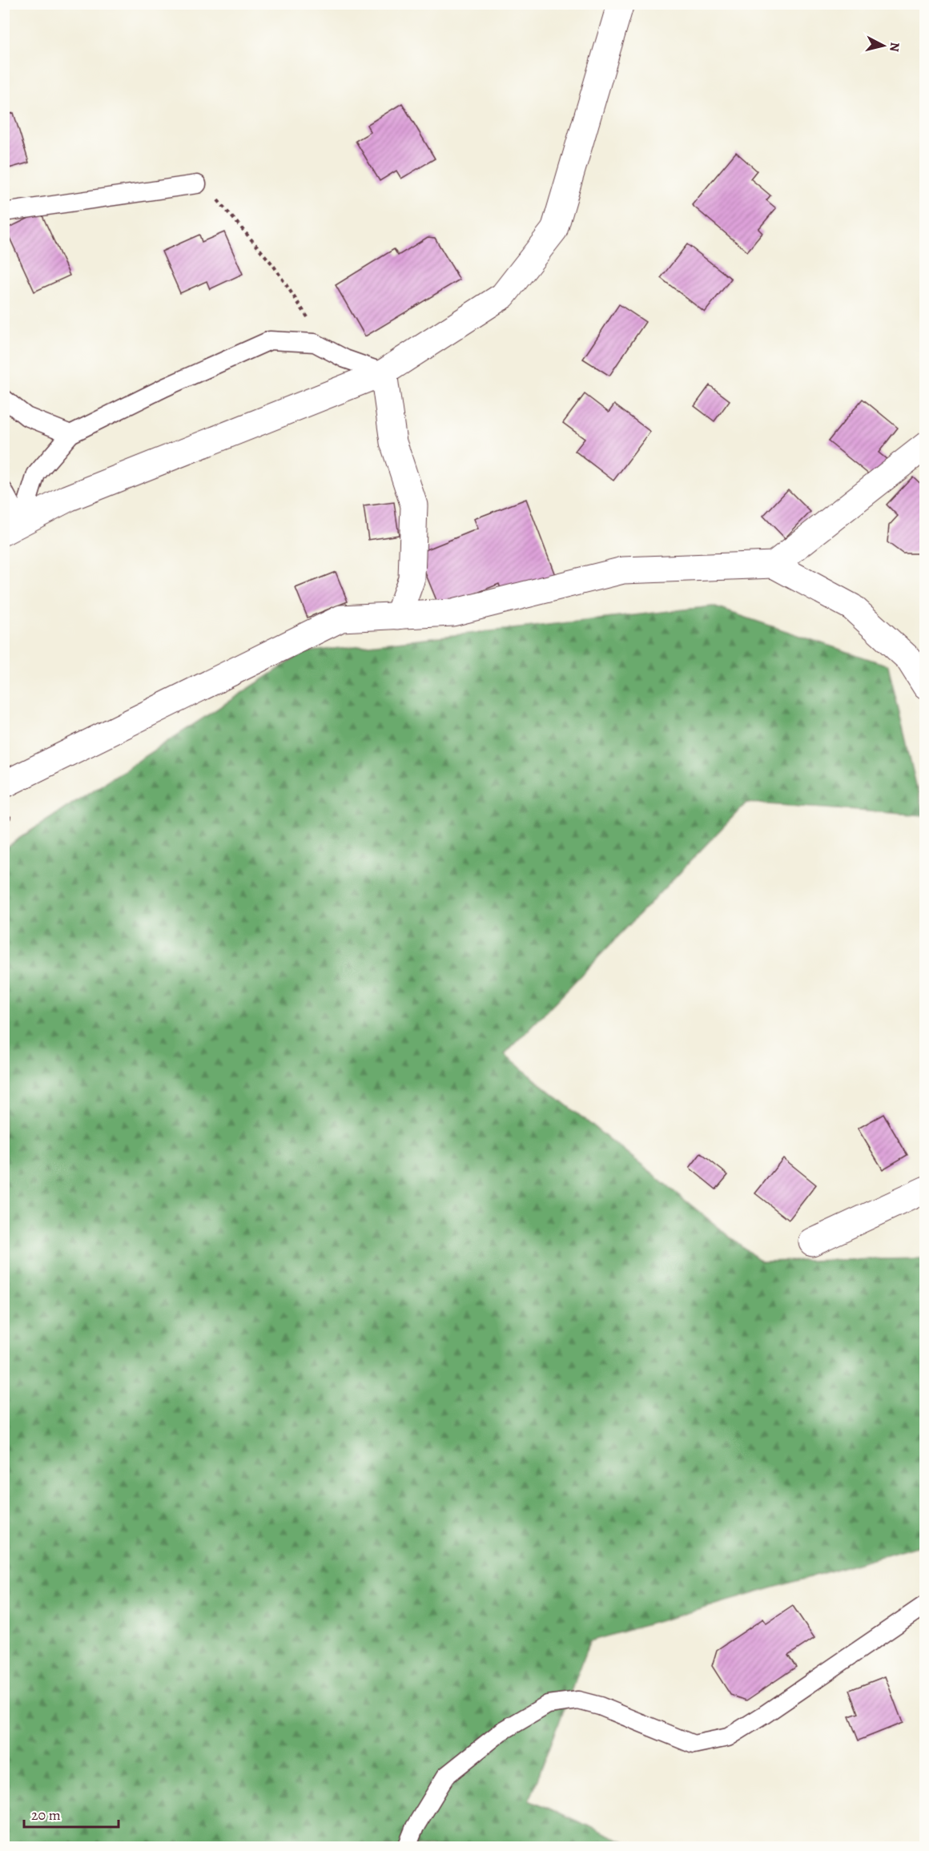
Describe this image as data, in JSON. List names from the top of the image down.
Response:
{
  "scale_bar": "20 m",
  "north": "right"
}
